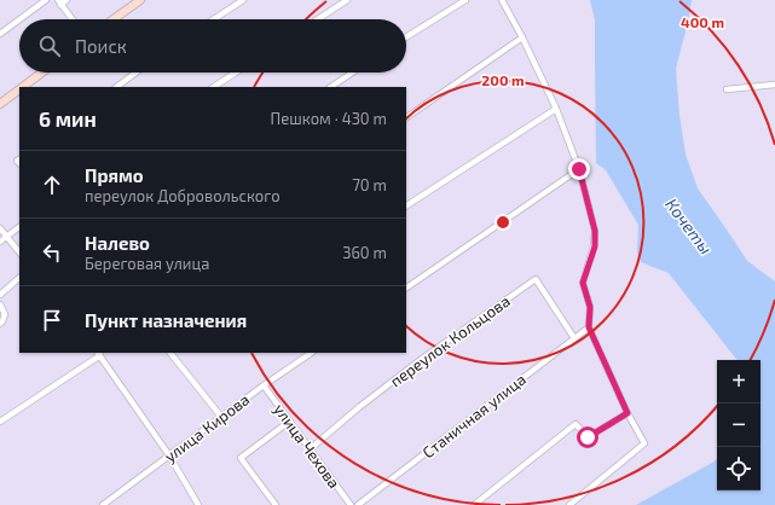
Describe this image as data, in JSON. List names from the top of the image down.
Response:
{
  "streets": {
    "street": [
      "переулок Кольцова",
      "Станичная улица",
      "улица Кирова",
      "улица Чехова"
    ]
  },
  "crossings": [
    ["переулок Кольцова", "Станичная улица"],
    ["переулок Кольцова", "улица Чехова"],
    ["улица Кирова", "улица Чехова"]
  ],
  "water": ["Кочеты"],
  "page": {
    "search": "Поиск",
    "heading": ["6 мин", "Пешком · 430 m"],
    "list": [
      ["Прямо", "переулок Добровольского", "70 m"],
      ["Налево", "Береговая улица", "360 m"],
      "Пункт назначения"
    ],
    "map_buttons": ["+", "−"]
  },
  "rings": ["400 m", "200 m"]
}
